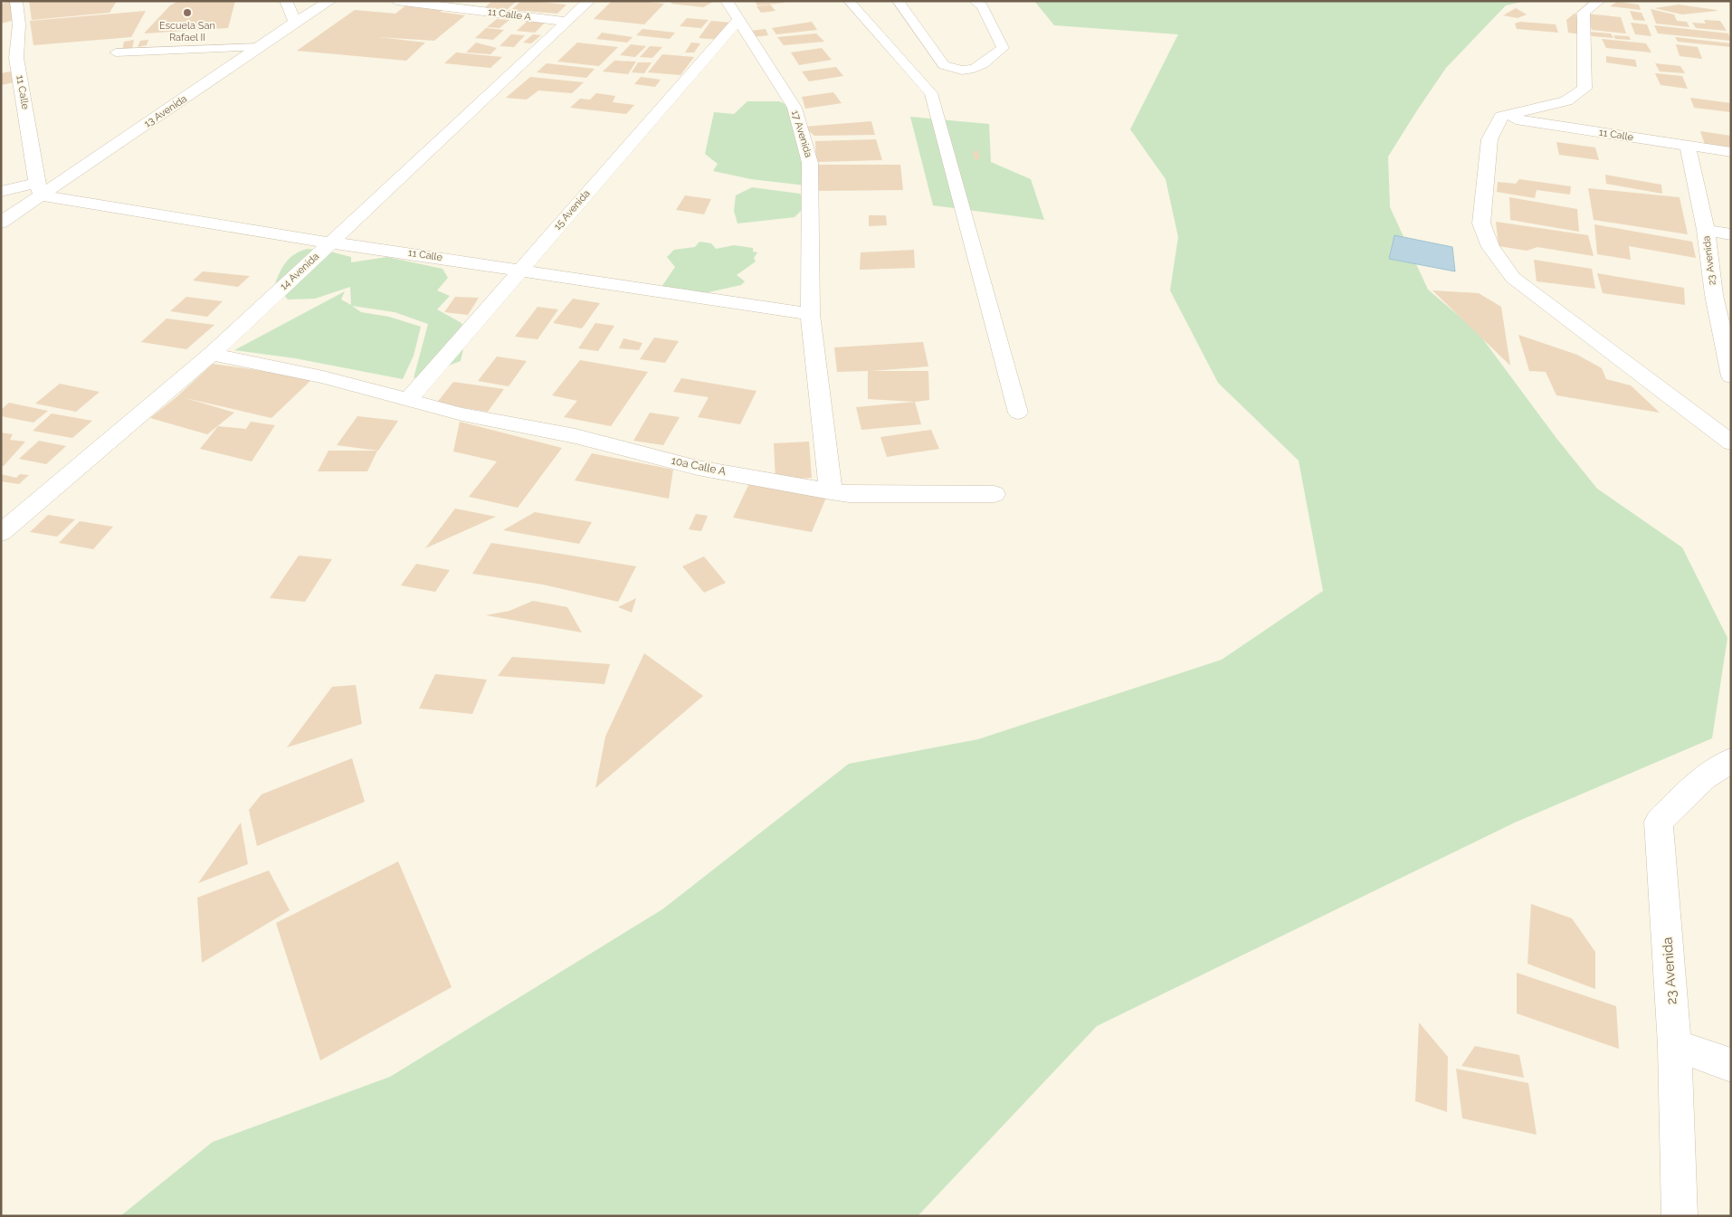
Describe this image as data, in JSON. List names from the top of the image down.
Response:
{
  "streets": {
    "street": [
      "11 Calle A",
      "11 Calle",
      "13 Avenida",
      "17 Avenida",
      "15 Avenida",
      "23 Avenida",
      "14 Avenida",
      "10a Calle A"
    ]
  },
  "crossings": [
    ["11 Calle A", "14 Avenida"],
    ["11 Calle", "13 Avenida"],
    ["11 Calle", "17 Avenida"],
    ["11 Calle", "15 Avenida"],
    ["11 Calle", "23 Avenida"],
    ["11 Calle", "14 Avenida"],
    ["17 Avenida", "15 Avenida"],
    ["17 Avenida", "10a Calle A"],
    ["15 Avenida", "10a Calle A"],
    ["14 Avenida", "10a Calle A"]
  ],
  "places": ["Escuela San Rafael II"]
}
